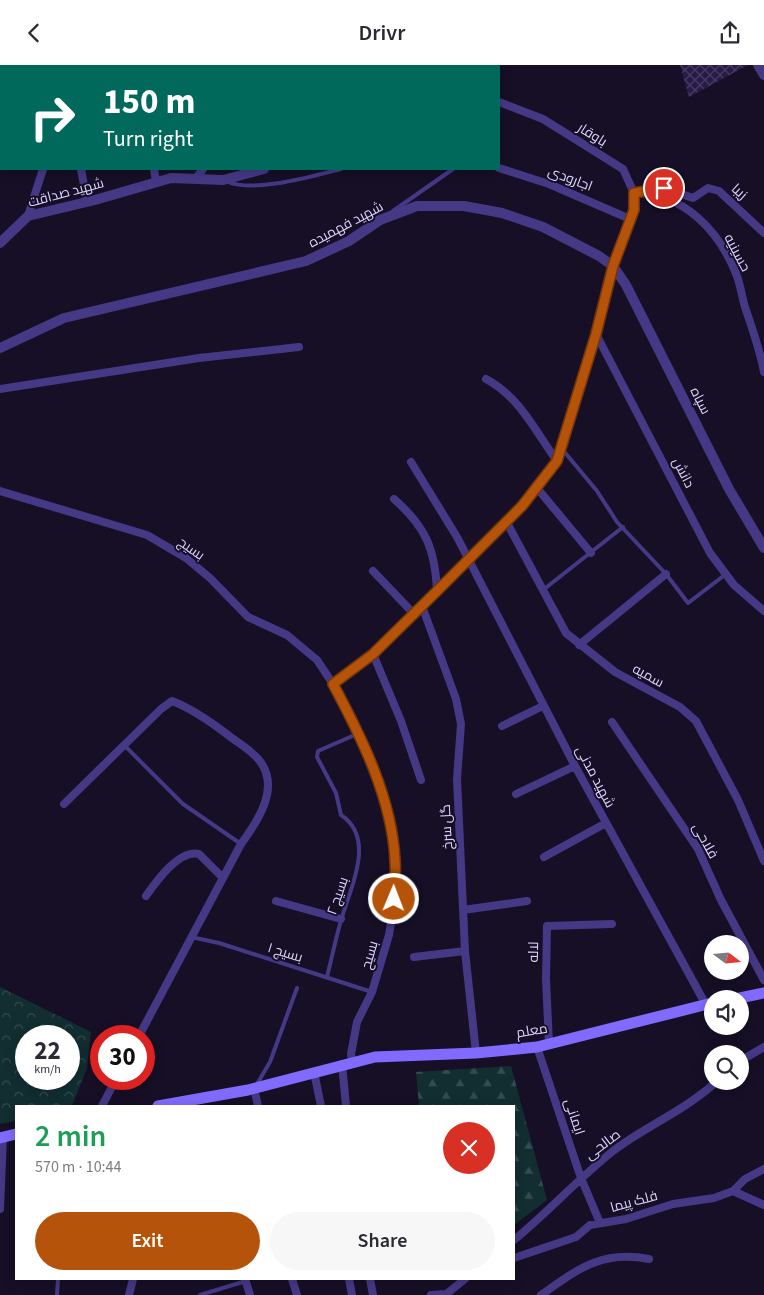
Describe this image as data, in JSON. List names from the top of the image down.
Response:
{
  "streets": {
    "main road": ["معلم"],
    "street": [
      "باوقار",
      "اجارودی",
      "زیبا",
      "شهید صداقت",
      "شهید فهمیده",
      "حسینیه",
      "سپاه",
      "دانش",
      "بسیج",
      "سمیه",
      "شهید مدنی",
      "گل سرخ",
      "فلاحی",
      "لاله",
      "بسیح",
      "ایمانی",
      "صالحی",
      "فلک پیما"
    ],
    "lane": ["بسیج ۲", "بسیج ۱"]
  },
  "crossings": [
    ["باوقار", "زیبا"],
    ["باوقار", "حسینیه"],
    ["زیبا", "حسینیه"],
    ["شهید فهمیده", "سپاه"],
    ["بسیج", "بسیح"],
    ["گل سرخ", "معلم"],
    ["بسیج ۲", "بسیج ۱"],
    ["بسیج ۲", "بسیح"],
    ["لاله", "معلم"],
    ["بسیج ۱", "بسیح"],
    ["بسیح", "معلم"],
    ["معلم", "ایمانی"],
    ["ایمانی", "صالحی"],
    ["ایمانی", "فلک پیما"]
  ],
  "north": "right",
  "page": {
    "header": "Drivr",
    "turn": ["150 m", "Turn right"],
    "speed": "22 km/h",
    "limit": "30",
    "heading": ["2 min", "570 m · 10:44"],
    "buttons": ["Exit", "Share"]
  }
}
